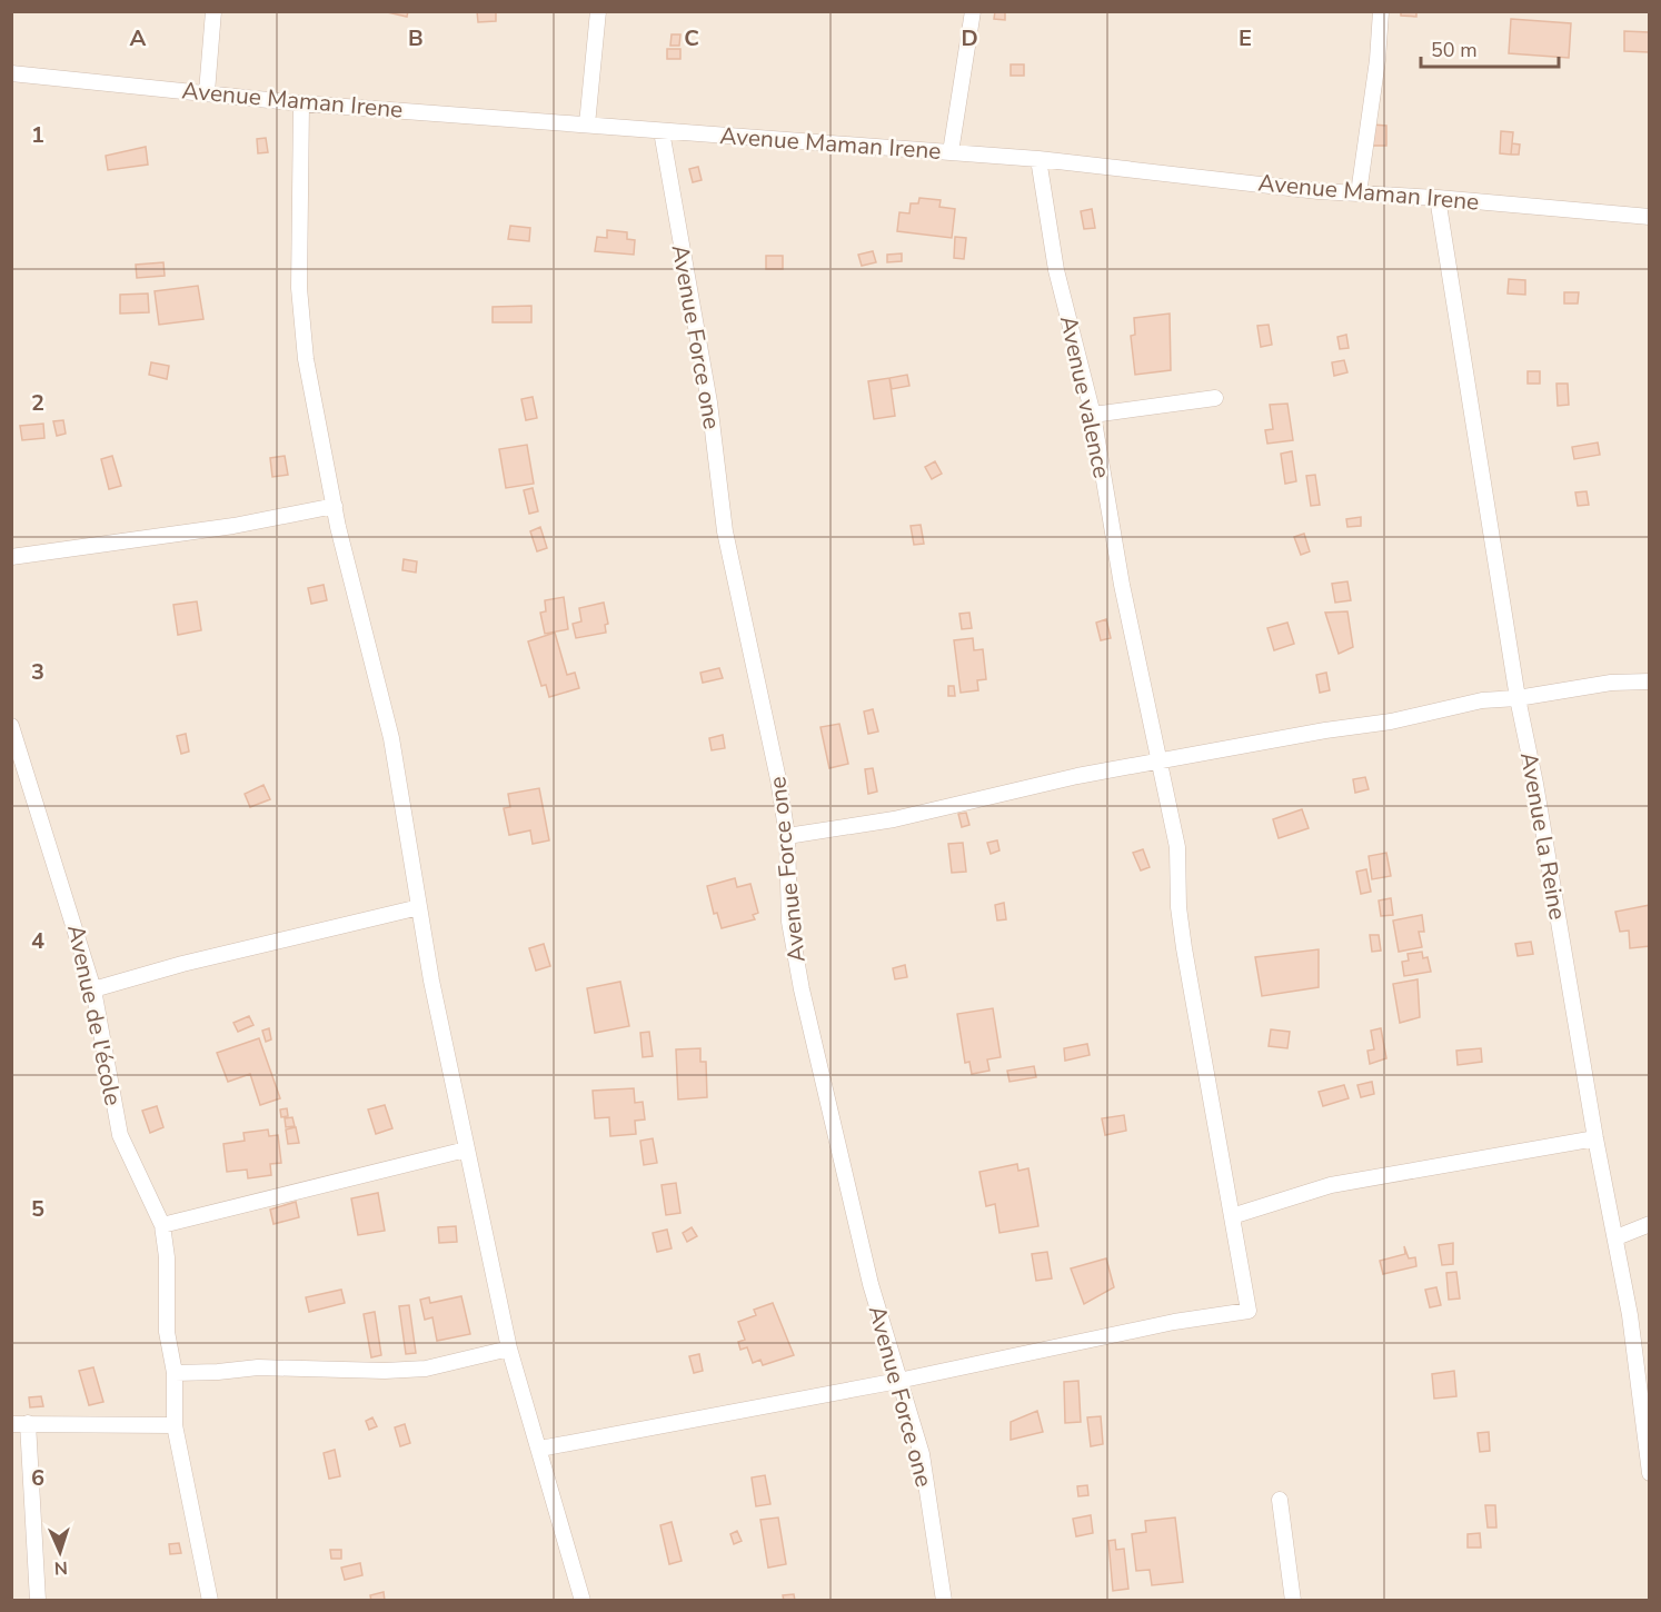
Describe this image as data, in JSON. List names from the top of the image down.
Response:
{
  "streets": {
    "street": [
      "Avenue Maman Irene",
      "Avenue Force one",
      "Avenue valence",
      "Avenue la Reine",
      "Avenue de l'école"
    ]
  },
  "crossings": [
    ["Avenue Maman Irene", "Avenue Force one"],
    ["Avenue Maman Irene", "Avenue valence"],
    ["Avenue Maman Irene", "Avenue la Reine"],
    ["Avenue Force one", "Avenue valence"]
  ],
  "scale_bar": "50 m",
  "north": "bottom",
  "grid": {
    "columns": [
      "A",
      "B",
      "C",
      "D",
      "E"
    ],
    "rows": [
      "1",
      "2",
      "3",
      "4",
      "5",
      "6"
    ]
  }
}
